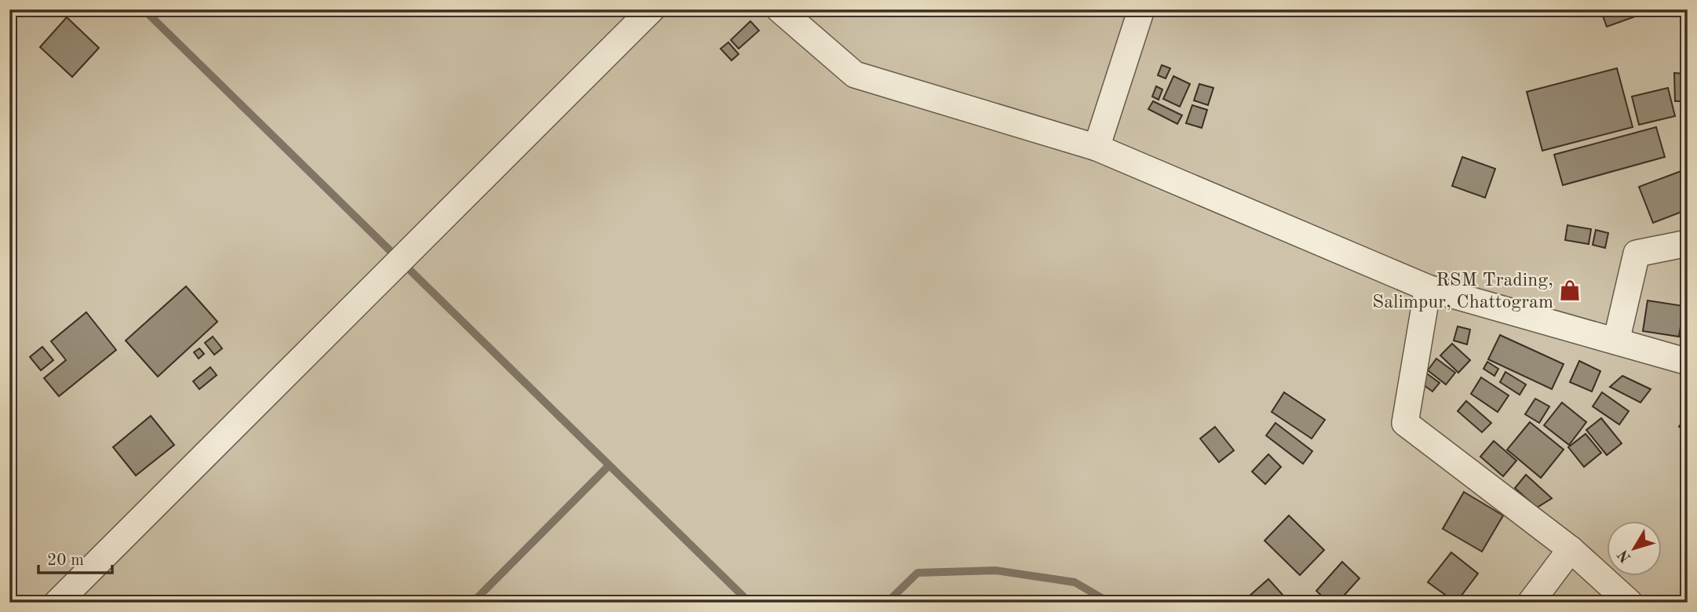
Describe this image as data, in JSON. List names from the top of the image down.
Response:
{
  "places": {
    "shop": ["RSM Trading, Salimpur, Chattogram"]
  },
  "scale_bar": "20 m",
  "north": "bottom left"
}
